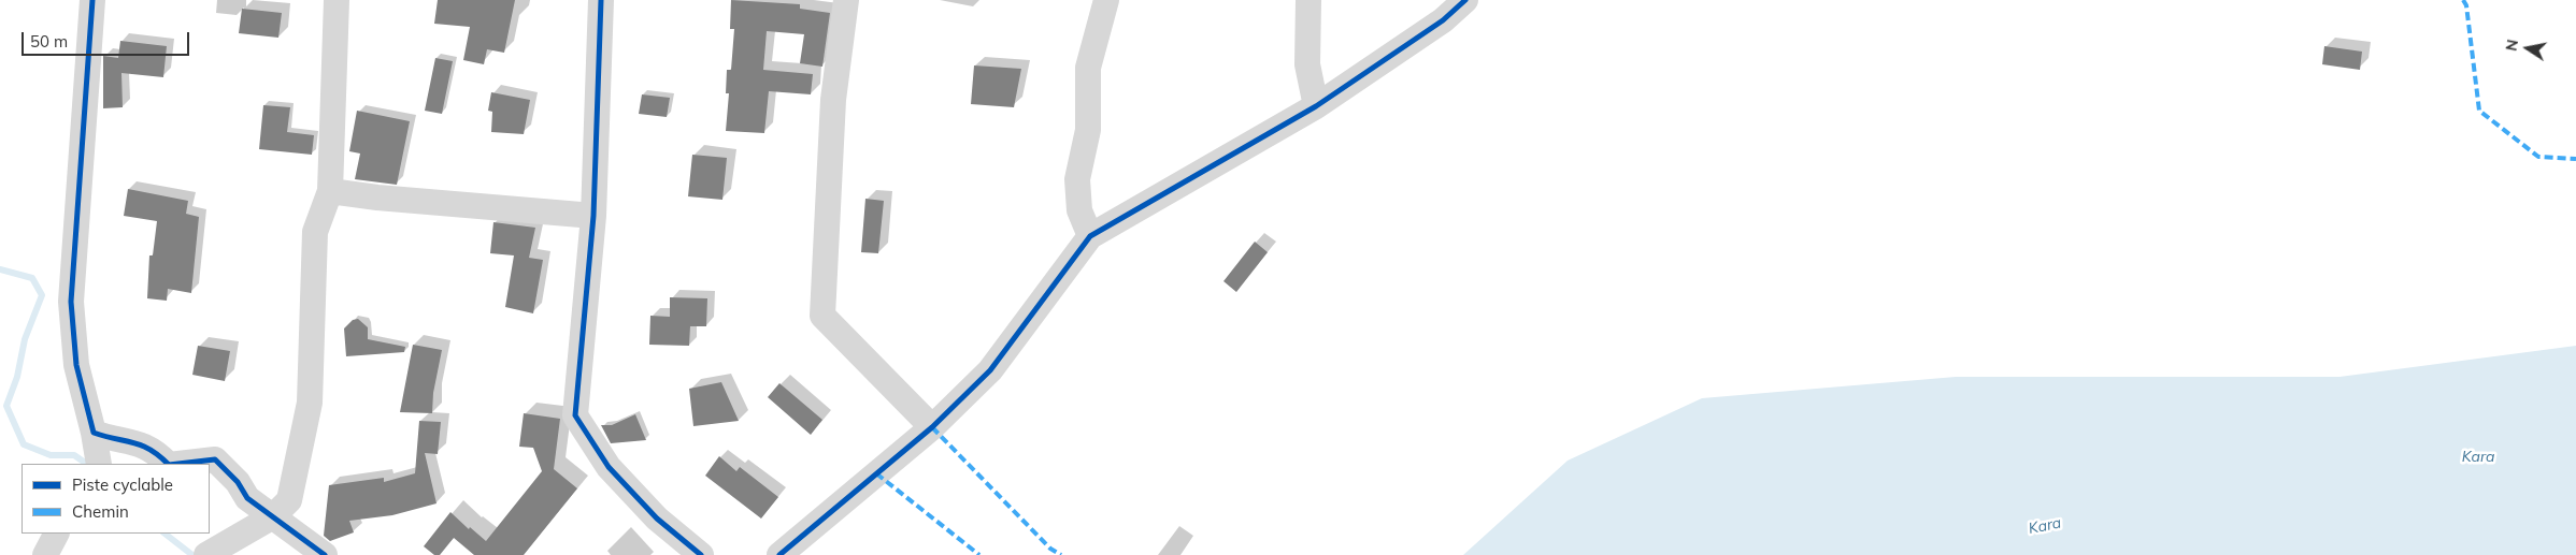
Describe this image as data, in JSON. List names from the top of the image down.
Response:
{
  "water": ["Kara"],
  "legend": ["Piste cyclable", "Chemin"],
  "scale_bar": "50 m",
  "north": "left"
}
